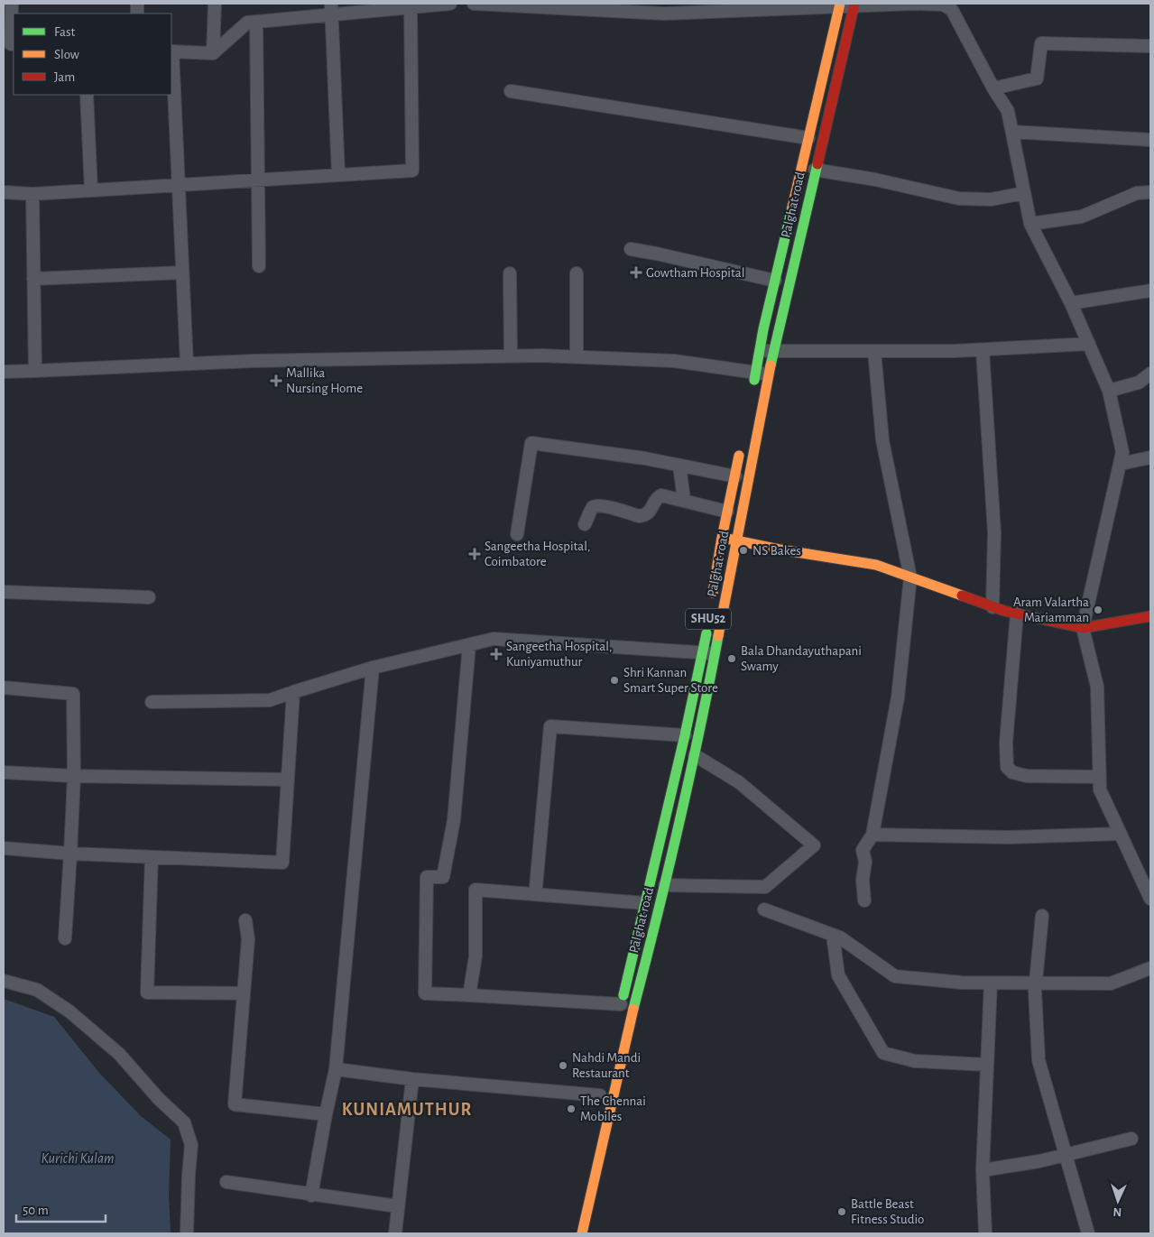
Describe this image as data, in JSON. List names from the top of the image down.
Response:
{
  "streets": {
    "main road": ["Palghat road", "SHU52"]
  },
  "districts": ["KUNIAMUTHUR"],
  "water": ["Kurichi Kulam"],
  "places": {
    "health": [
      "Gowtham Hospital",
      "Mallika Nursing Home",
      "Sangeetha Hospital, Coimbatore",
      "Sangeetha Hospital, Kuniyamuthur"
    ],
    "other": [
      "NS Bakes",
      "Aram Valartha Mariamman",
      "Bala Dhandayuthapani Swamy",
      "Shri Kannan Smart Super Store",
      "Nahdi Mandi Restaurant",
      "The Chennai Mobiles",
      "Battle Beast Fitness Studio"
    ]
  },
  "legend": ["Fast", "Slow", "Jam"],
  "scale_bar": "50 m",
  "north": "bottom"
}
